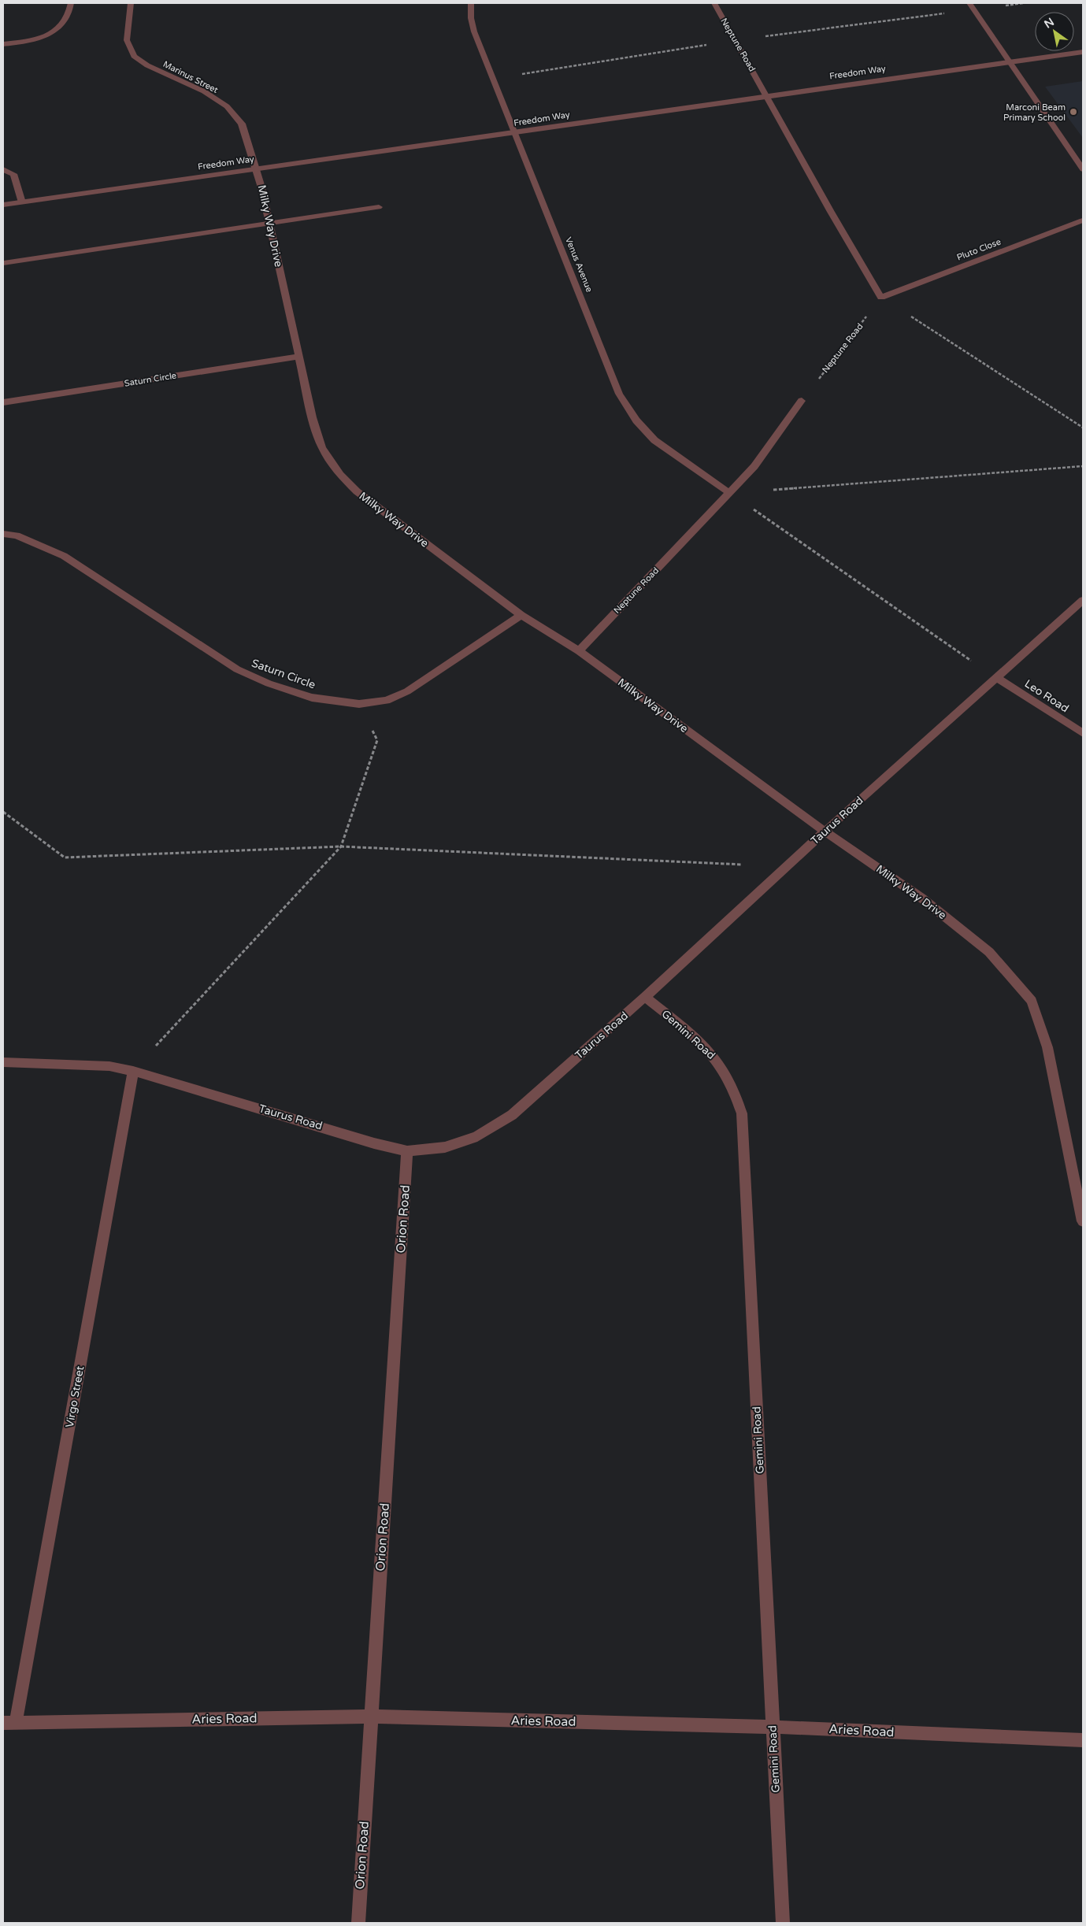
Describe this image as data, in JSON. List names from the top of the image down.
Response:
{
  "streets": {
    "street": [
      "Neptune Road",
      "Freedom Way",
      "Marinus Street",
      "Milky Way Drive",
      "Pluto Close",
      "Venus Avenue",
      "Saturn Circle",
      "Leo Road",
      "Taurus Road",
      "Gemini Road",
      "Orion Road",
      "Virgo Street",
      "Aries Road"
    ]
  },
  "crossings": [
    ["Neptune Road", "Freedom Way"],
    ["Neptune Road", "Milky Way Drive"],
    ["Neptune Road", "Pluto Close"],
    ["Neptune Road", "Venus Avenue"],
    ["Freedom Way", "Marinus Street"],
    ["Freedom Way", "Milky Way Drive"],
    ["Freedom Way", "Venus Avenue"],
    ["Marinus Street", "Milky Way Drive"],
    ["Milky Way Drive", "Saturn Circle"],
    ["Milky Way Drive", "Taurus Road"],
    ["Leo Road", "Taurus Road"],
    ["Taurus Road", "Gemini Road"],
    ["Taurus Road", "Orion Road"],
    ["Taurus Road", "Virgo Street"],
    ["Gemini Road", "Aries Road"],
    ["Orion Road", "Aries Road"],
    ["Virgo Street", "Aries Road"]
  ],
  "places": ["Marconi Beam Primary School"],
  "north": "top left"
}
